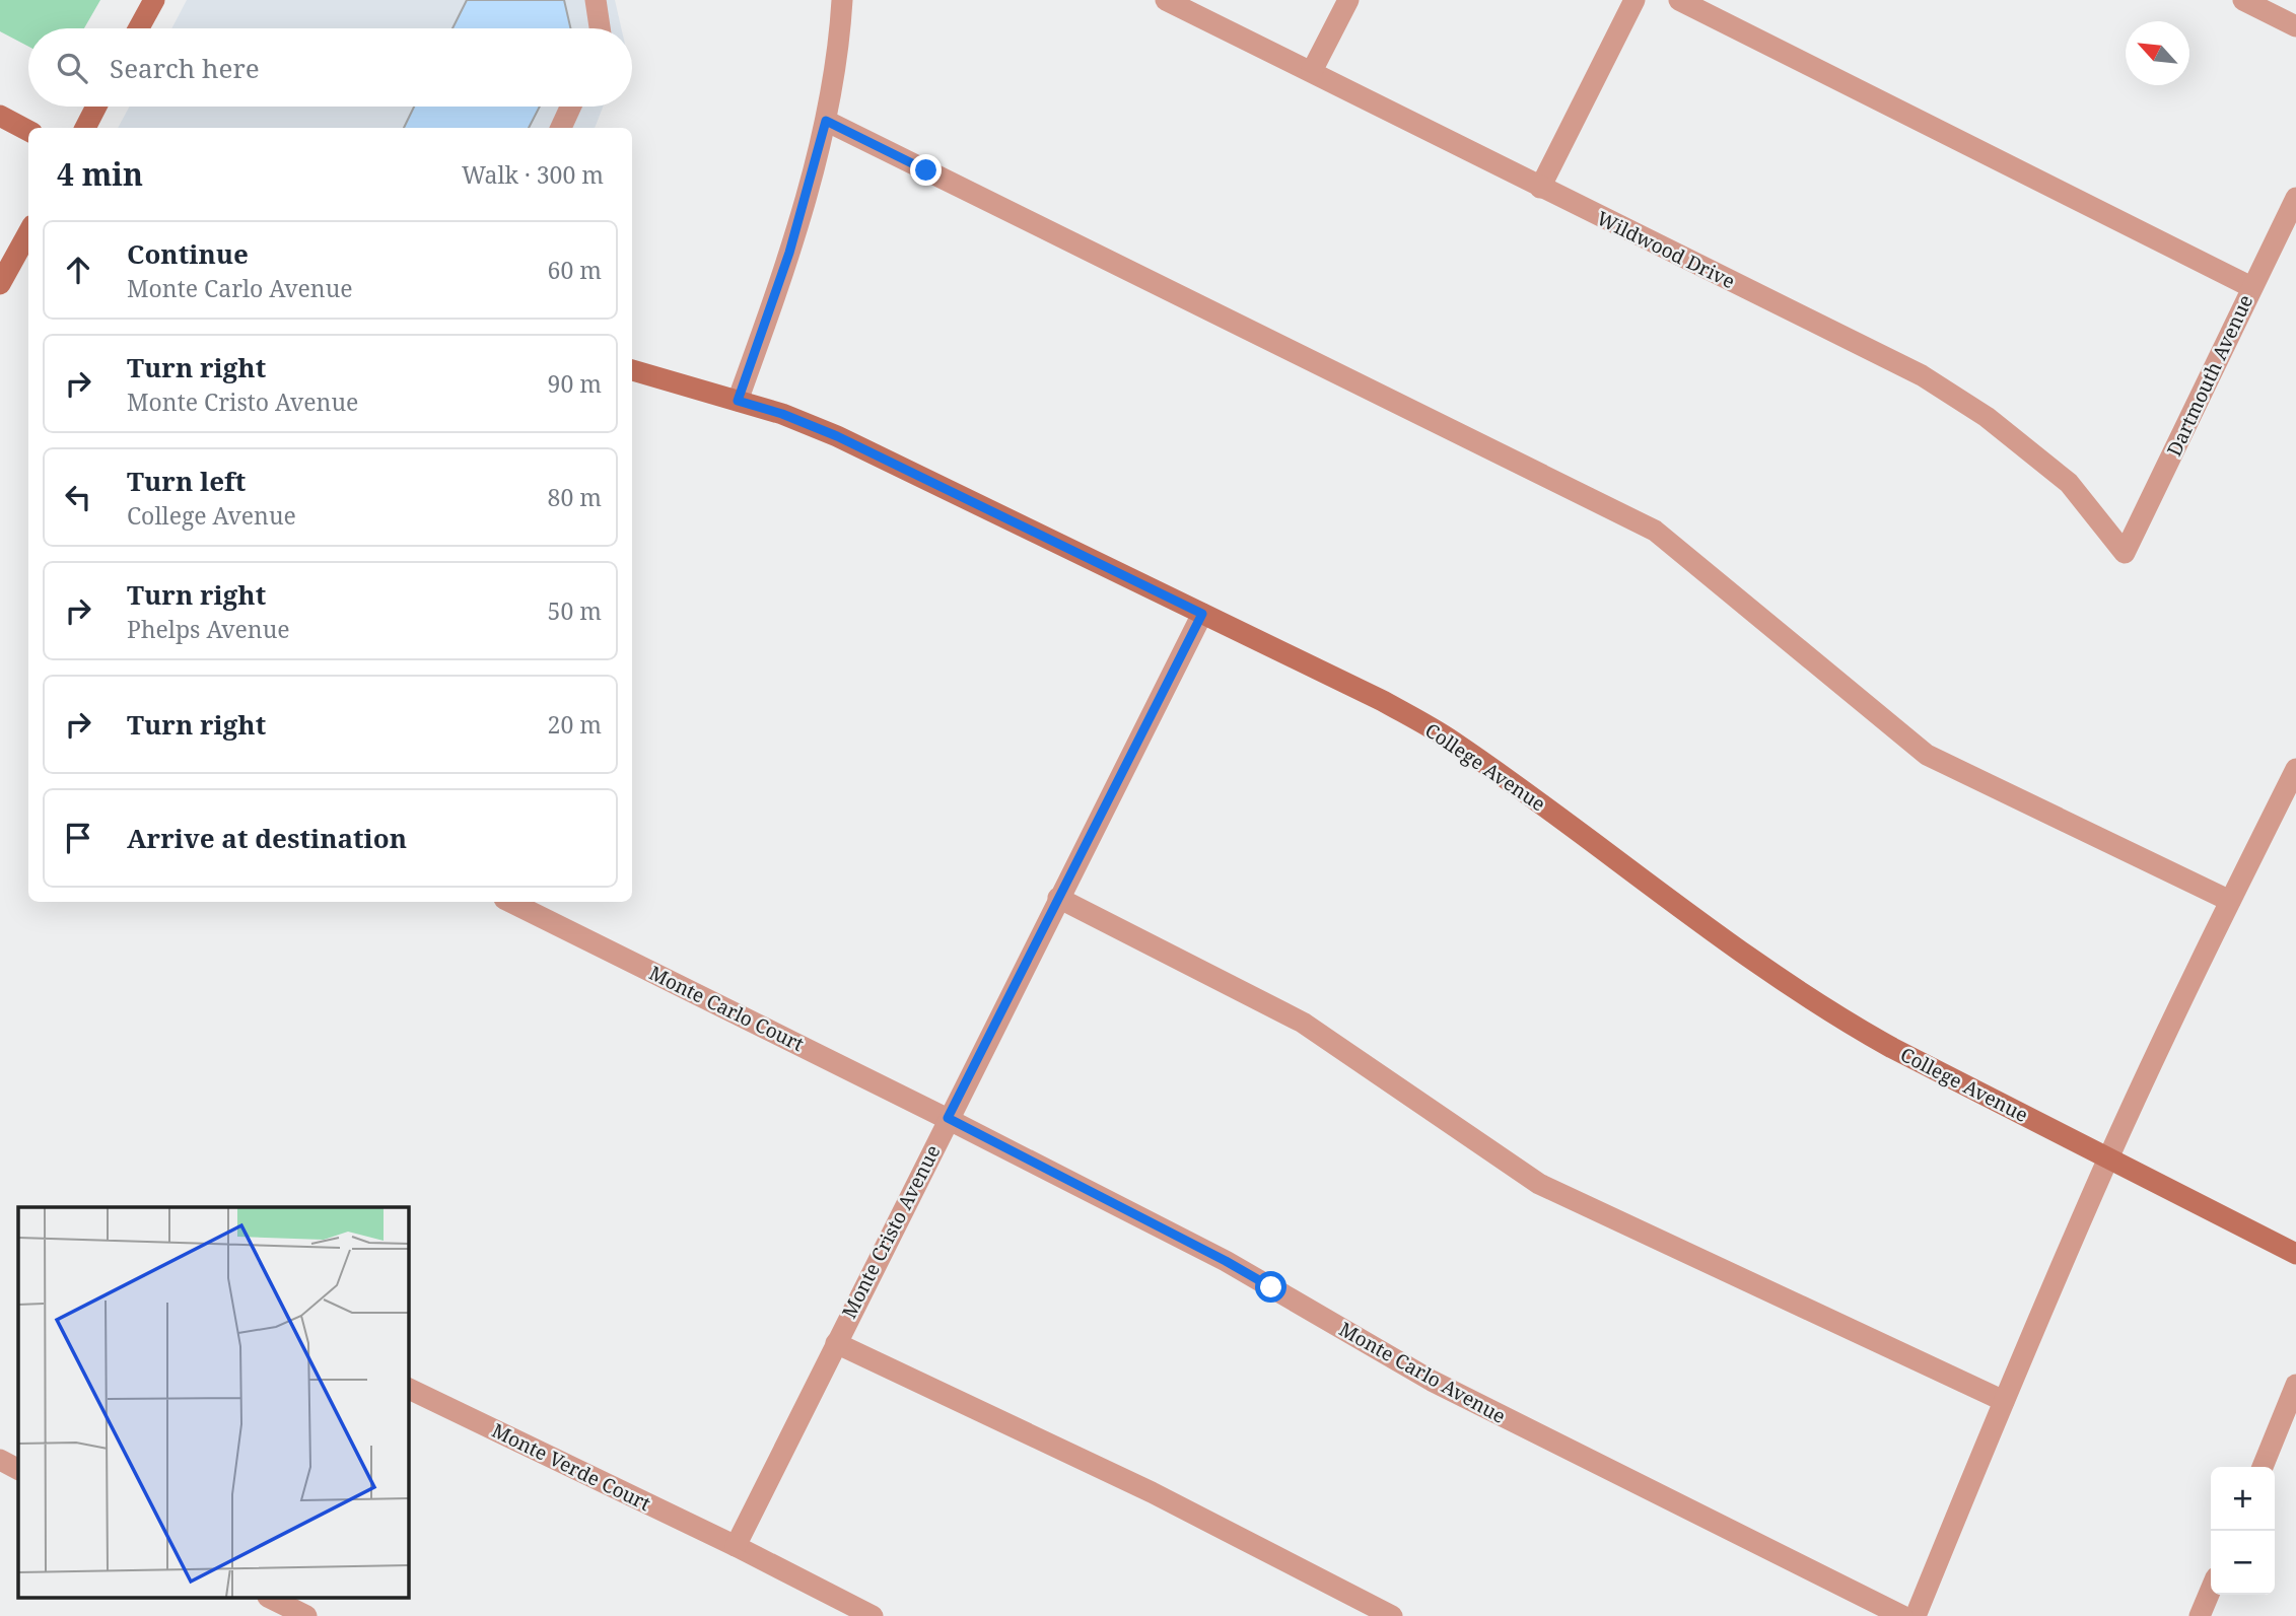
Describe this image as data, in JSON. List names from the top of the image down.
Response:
{
  "streets": {
    "street": [
      "Wildwood Drive",
      "Dartmouth Avenue",
      "College Avenue",
      "Monte Carlo Court",
      "Monte Cristo Avenue",
      "Monte Carlo Avenue",
      "Monte Verde Court"
    ]
  },
  "crossings": [
    ["Wildwood Drive", "Dartmouth Avenue"],
    ["College Avenue", "Monte Cristo Avenue"],
    ["Monte Carlo Court", "Monte Cristo Avenue"],
    ["Monte Carlo Court", "Monte Carlo Avenue"],
    ["Monte Cristo Avenue", "Monte Carlo Avenue"],
    ["Monte Cristo Avenue", "Monte Verde Court"]
  ],
  "north": "top left",
  "page": {
    "search": "Search here",
    "heading": ["4 min", "Walk · 300 m"],
    "list": [
      ["Continue", "Monte Carlo Avenue", "60 m"],
      ["Turn right", "Monte Cristo Avenue", "90 m"],
      ["Turn left", "College Avenue", "80 m"],
      ["Turn right", "Phelps Avenue", "50 m"],
      ["Turn right", "20 m"],
      "Arrive at destination"
    ],
    "map_buttons": ["+", "−"]
  }
}
